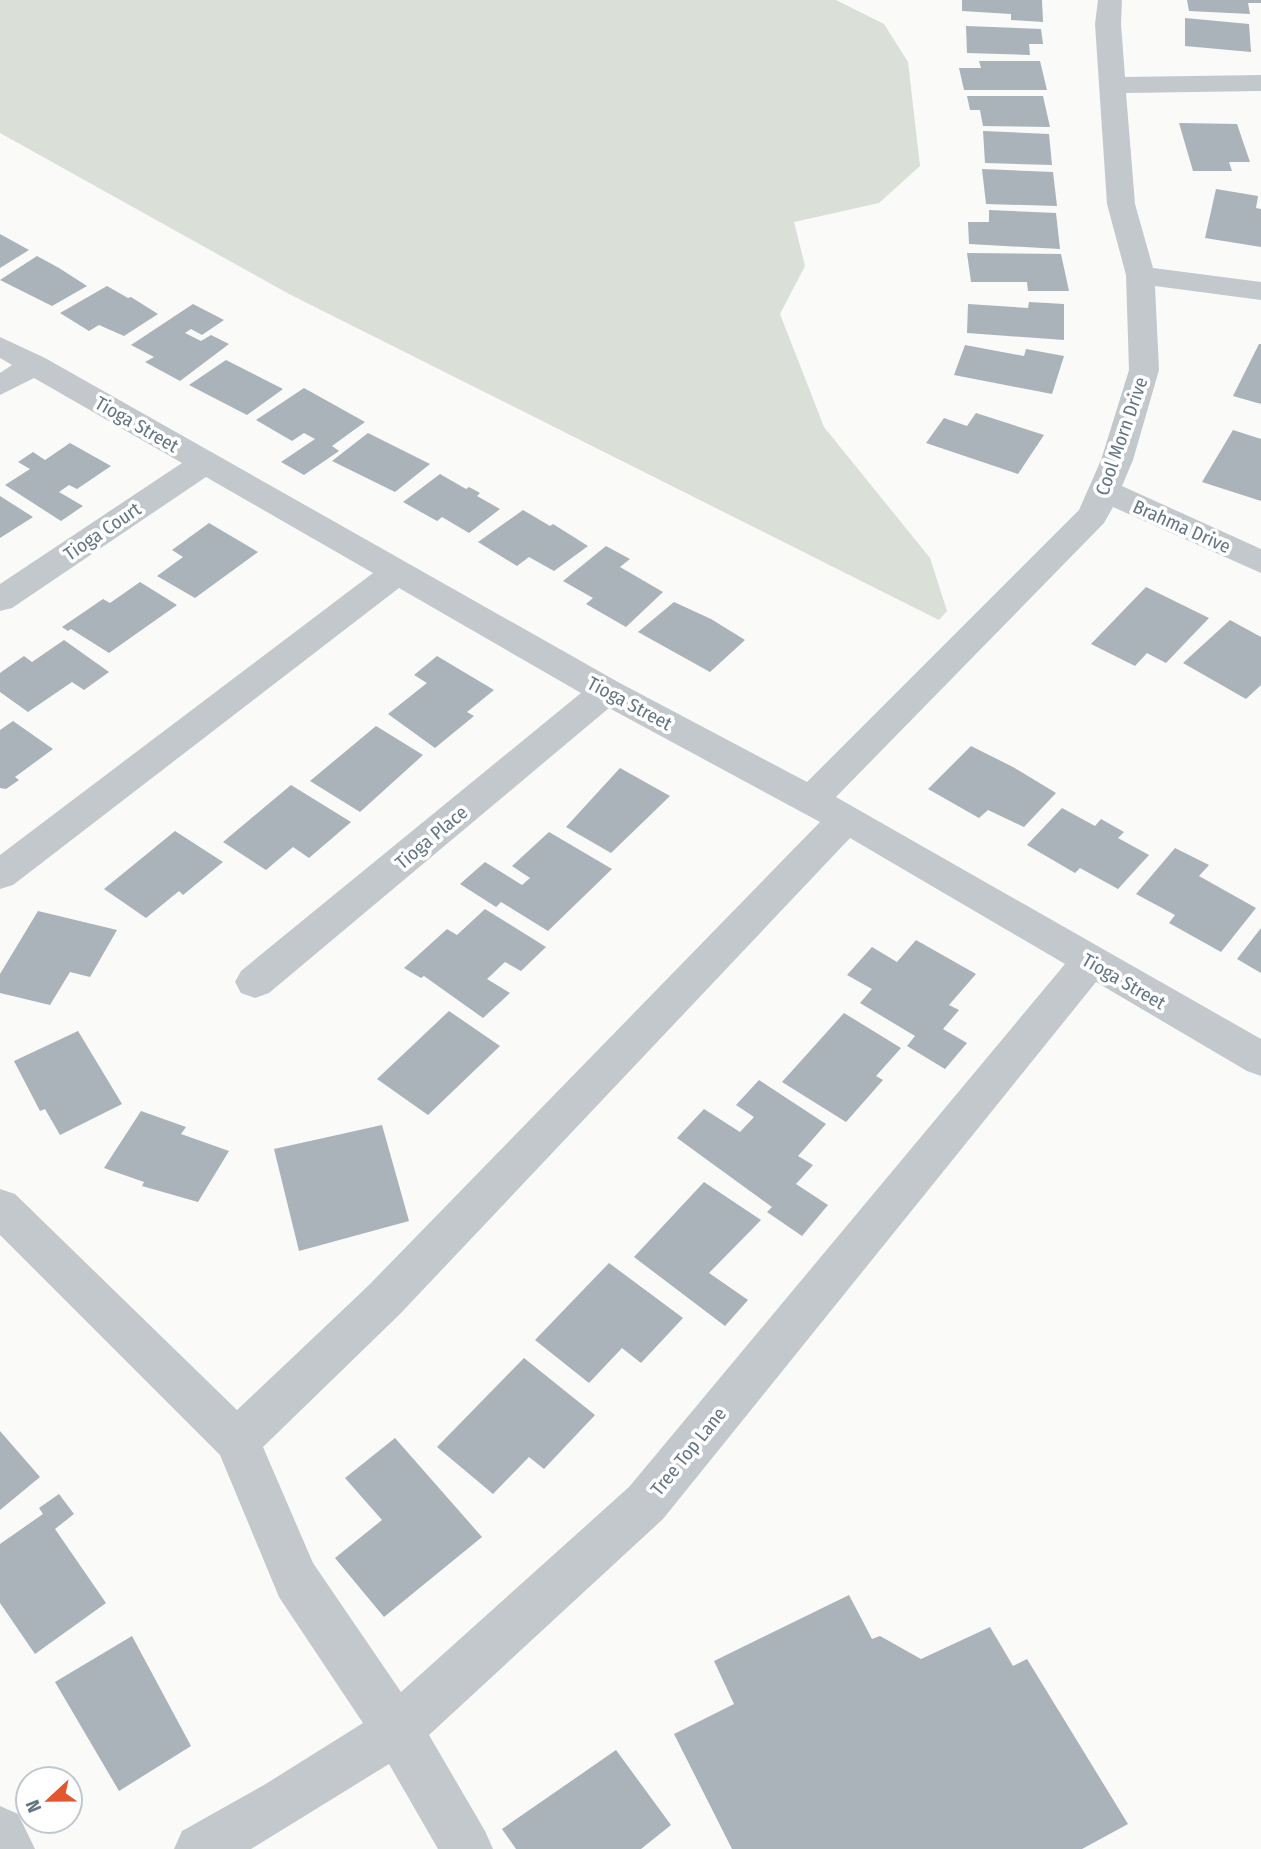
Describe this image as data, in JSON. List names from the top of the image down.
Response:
{
  "streets": {
    "street": [
      "Tioga Street",
      "Cool Morn Drive",
      "Brahma Drive",
      "Tioga Court",
      "Tioga Place",
      "Tree Top Lane"
    ]
  },
  "crossings": [
    ["Tioga Street", "Cool Morn Drive"],
    ["Tioga Street", "Tioga Court"],
    ["Tioga Street", "Tioga Place"],
    ["Tioga Street", "Tree Top Lane"],
    ["Cool Morn Drive", "Brahma Drive"]
  ],
  "north": "left"
}
